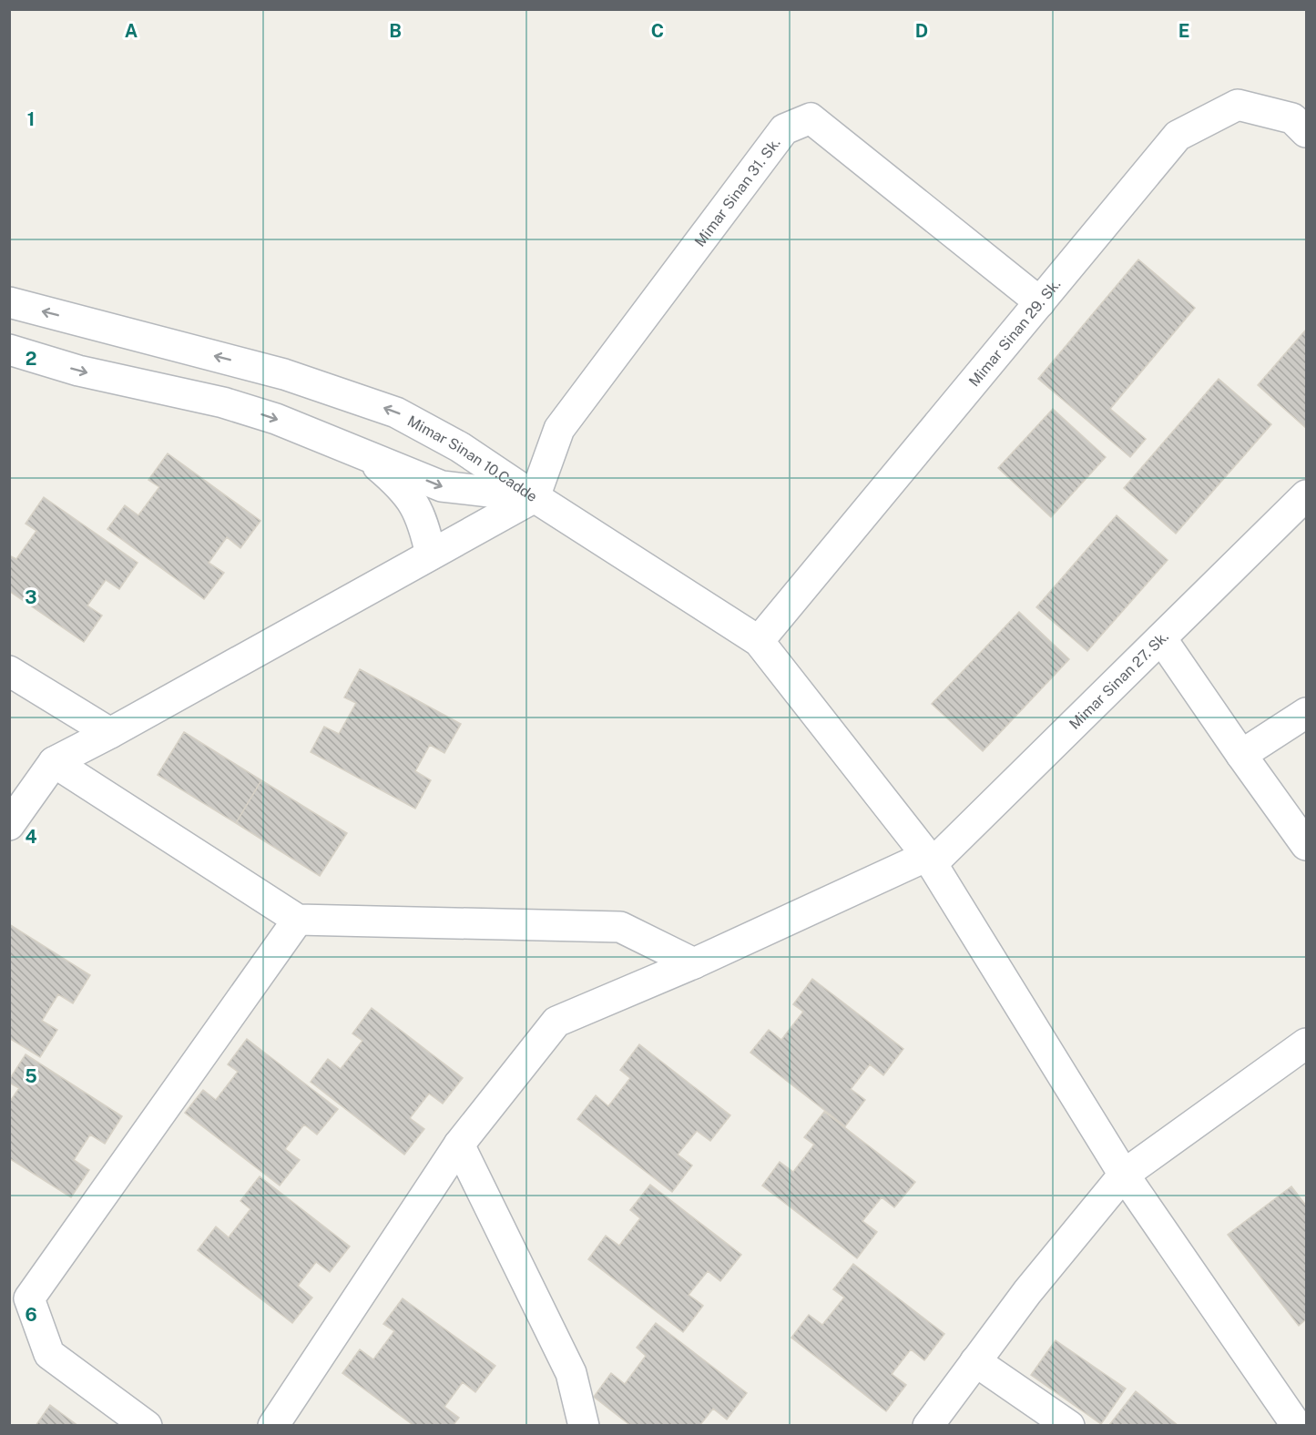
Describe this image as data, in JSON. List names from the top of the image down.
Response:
{
  "streets": {
    "street": [
      "Mimar Sinan 31. Sk.",
      "Mimar Sinan 29. Sk.",
      "Mimar Sinan 10.Cadde",
      "Mimar Sinan 27. Sk."
    ]
  },
  "crossings": [
    ["Mimar Sinan 31. Sk.", "Mimar Sinan 29. Sk."],
    ["Mimar Sinan 31. Sk.", "Mimar Sinan 10.Cadde"]
  ],
  "grid": {
    "columns": [
      "A",
      "B",
      "C",
      "D",
      "E"
    ],
    "rows": [
      "1",
      "2",
      "3",
      "4",
      "5",
      "6"
    ]
  }
}
